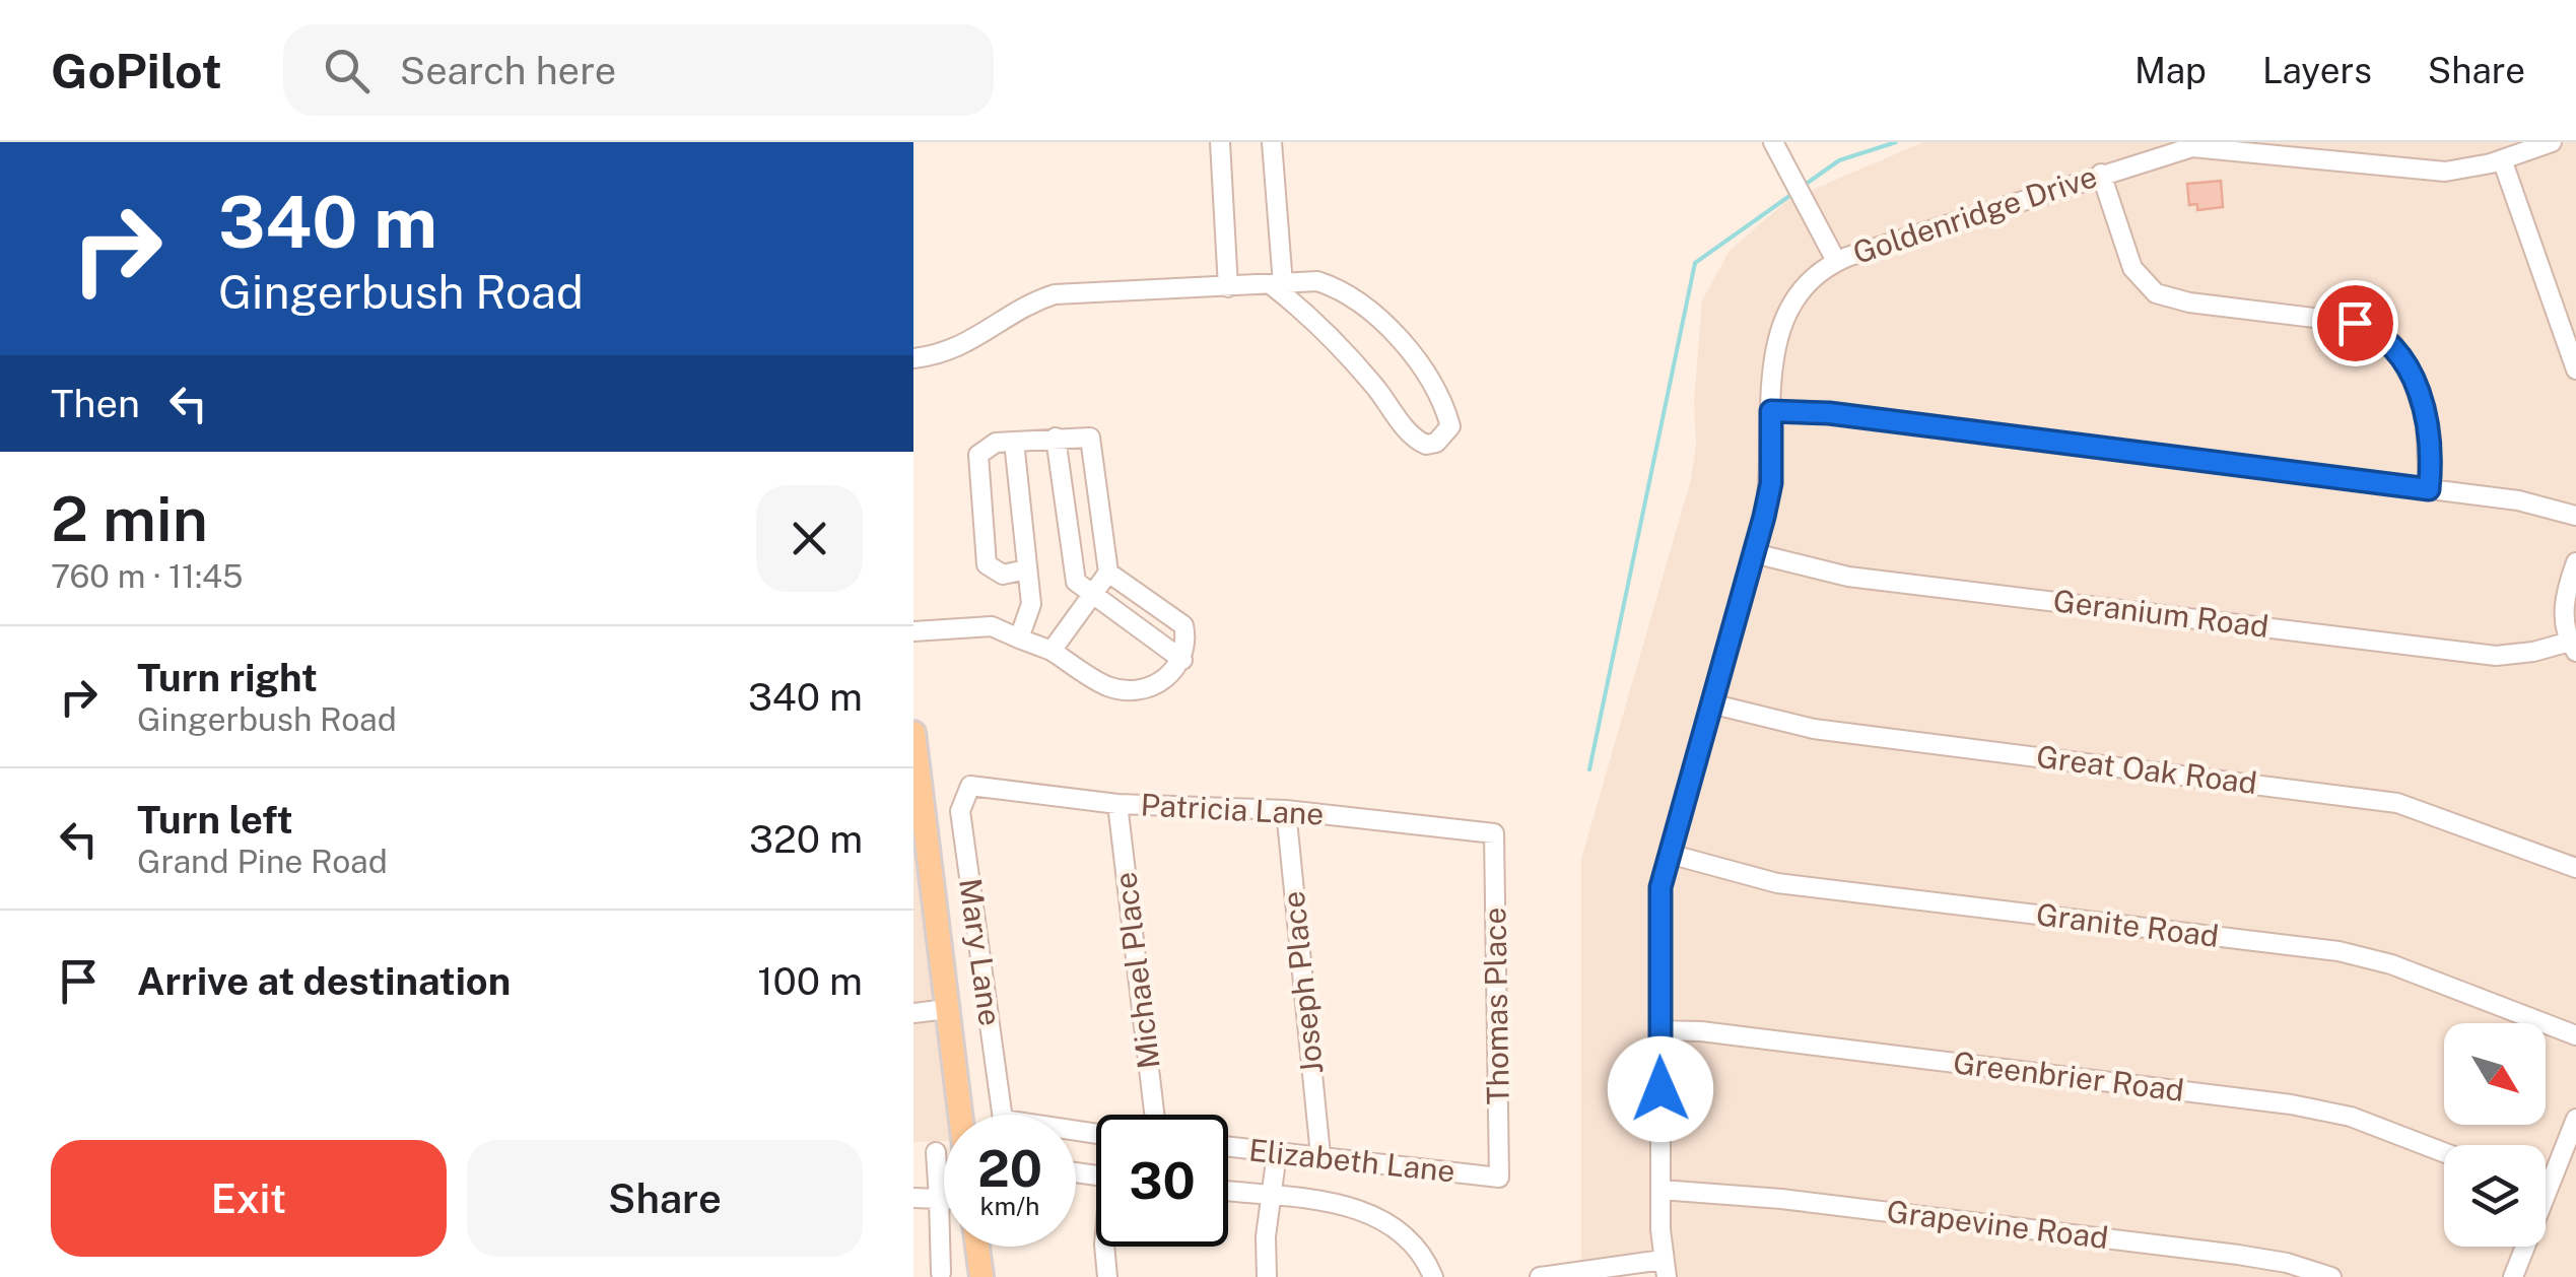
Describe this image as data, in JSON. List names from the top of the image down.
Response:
{
  "streets": {
    "street": [
      "Goldenridge Drive",
      "Geranium Road",
      "Great Oak Road",
      "Patricia Lane",
      "Granite Road",
      "Mary Lane",
      "Michael Place",
      "Joseph Place",
      "Thomas Place",
      "Greenbrier Road",
      "Elizabeth Lane",
      "Grapevine Road"
    ]
  },
  "crossings": [
    ["Goldenridge Drive", "Geranium Road"],
    ["Goldenridge Drive", "Great Oak Road"],
    ["Goldenridge Drive", "Granite Road"],
    ["Goldenridge Drive", "Greenbrier Road"],
    ["Goldenridge Drive", "Grapevine Road"],
    ["Patricia Lane", "Mary Lane"],
    ["Patricia Lane", "Michael Place"],
    ["Patricia Lane", "Joseph Place"],
    ["Patricia Lane", "Thomas Place"],
    ["Joseph Place", "Elizabeth Lane"],
    ["Thomas Place", "Elizabeth Lane"]
  ],
  "north": "bottom right",
  "page": {
    "header": "GoPilot",
    "search": "Search here",
    "nav": ["Map", "Layers", "Share"],
    "turn": ["340 m", "Gingerbush Road"],
    "then": "Then",
    "heading": ["2 min", "760 m · 11:45"],
    "list": [
      {
        "name": "Turn right",
        "note": "Gingerbush Road",
        "value": "340 m"
      },
      {
        "name": "Turn left",
        "note": "Grand Pine Road",
        "value": "320 m"
      },
      {
        "name": "Arrive at destination",
        "value": "100 m"
      }
    ],
    "speed": "20 km/h",
    "limit": "30",
    "buttons": ["Exit", "Share"]
  }
}
